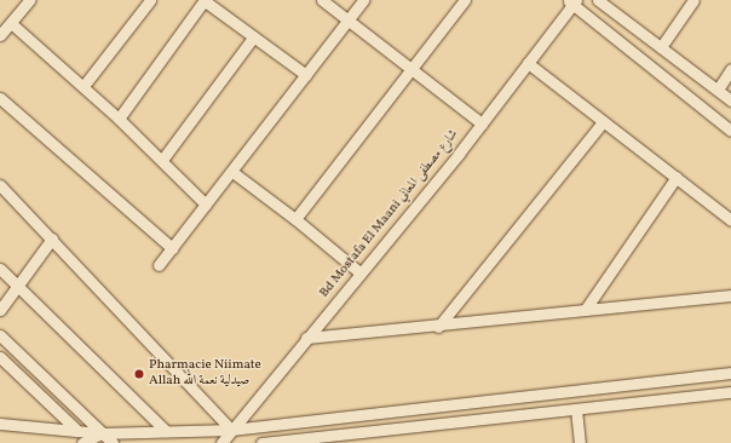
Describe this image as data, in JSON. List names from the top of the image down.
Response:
{
  "streets": {
    "street": ["Bd Mostafa El Maani شارع مصطفى المعاني"]
  },
  "places": ["Pharmacie Niimate Allah صيدلية نعمة الله"]
}
